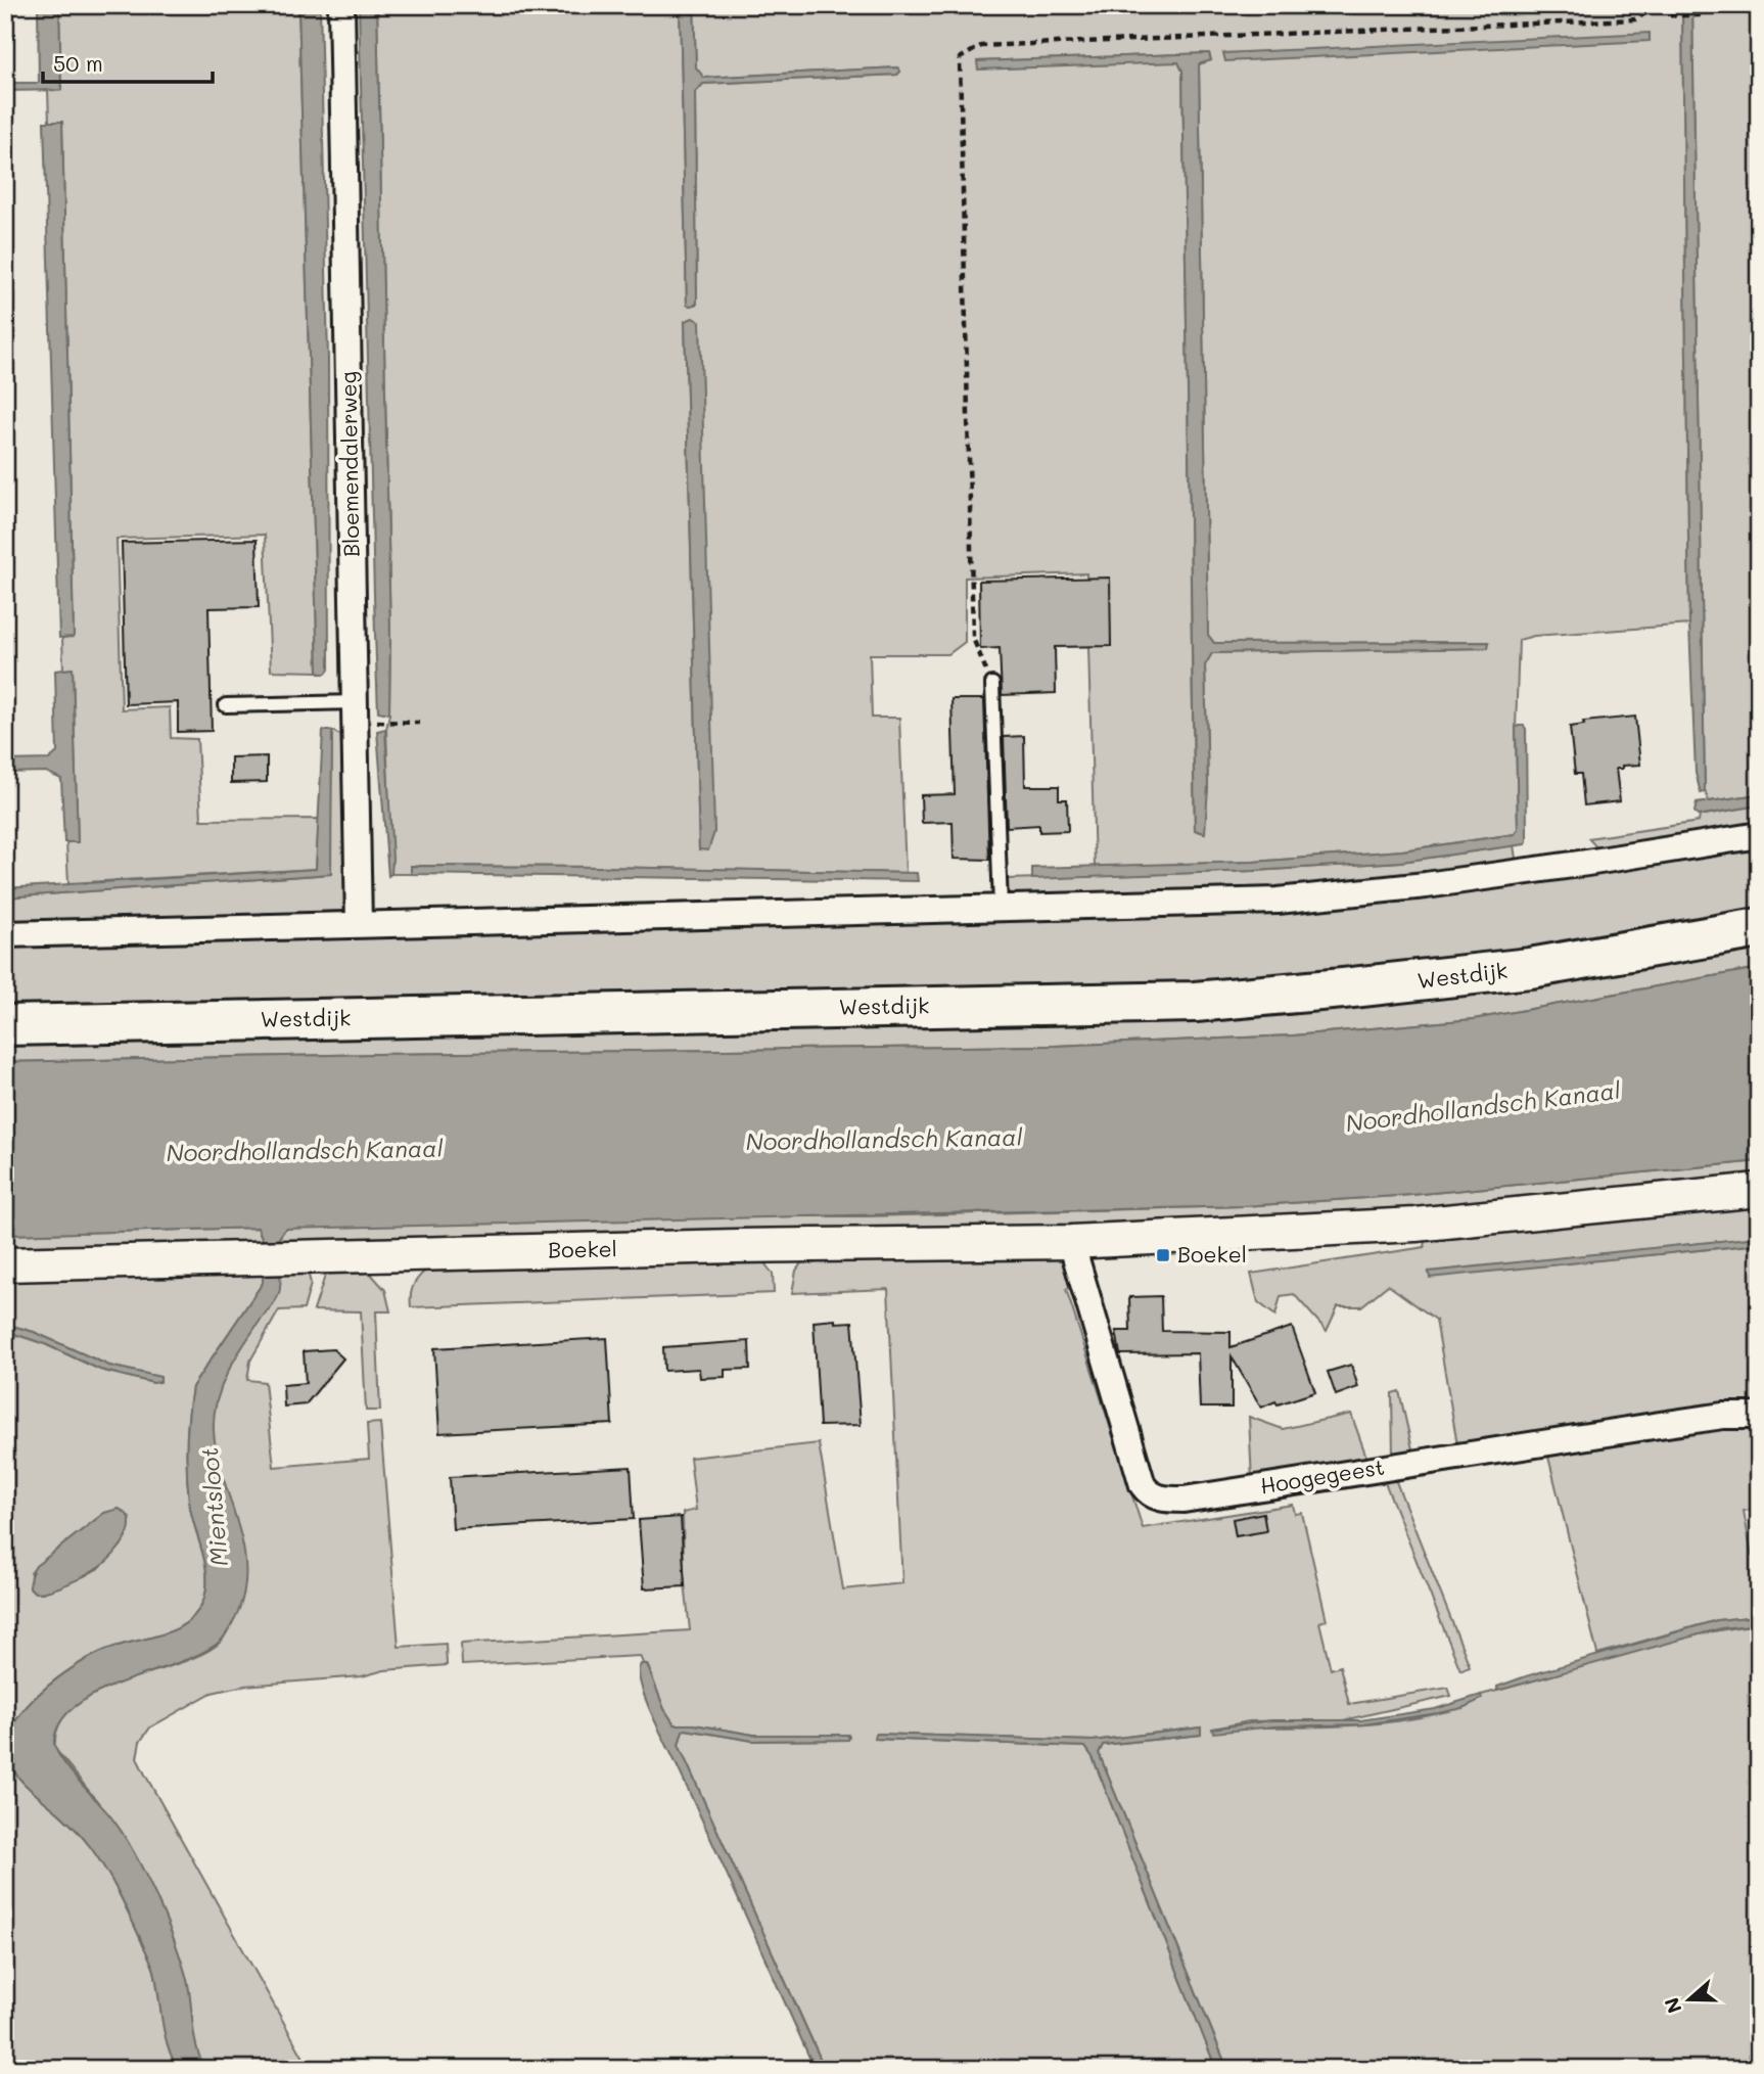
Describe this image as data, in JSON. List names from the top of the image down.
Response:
{
  "streets": {
    "main road": ["Westdijk"],
    "street": ["Bloemendalerweg", "Boekel", "Hoogegeest"]
  },
  "crossings": [
    ["Boekel", "Hoogegeest"]
  ],
  "water": ["Noordhollandsch Kanaal", "Mientsloot"],
  "places": {
    "transit": ["Boekel"]
  },
  "scale_bar": "50 m",
  "north": "left"
}
